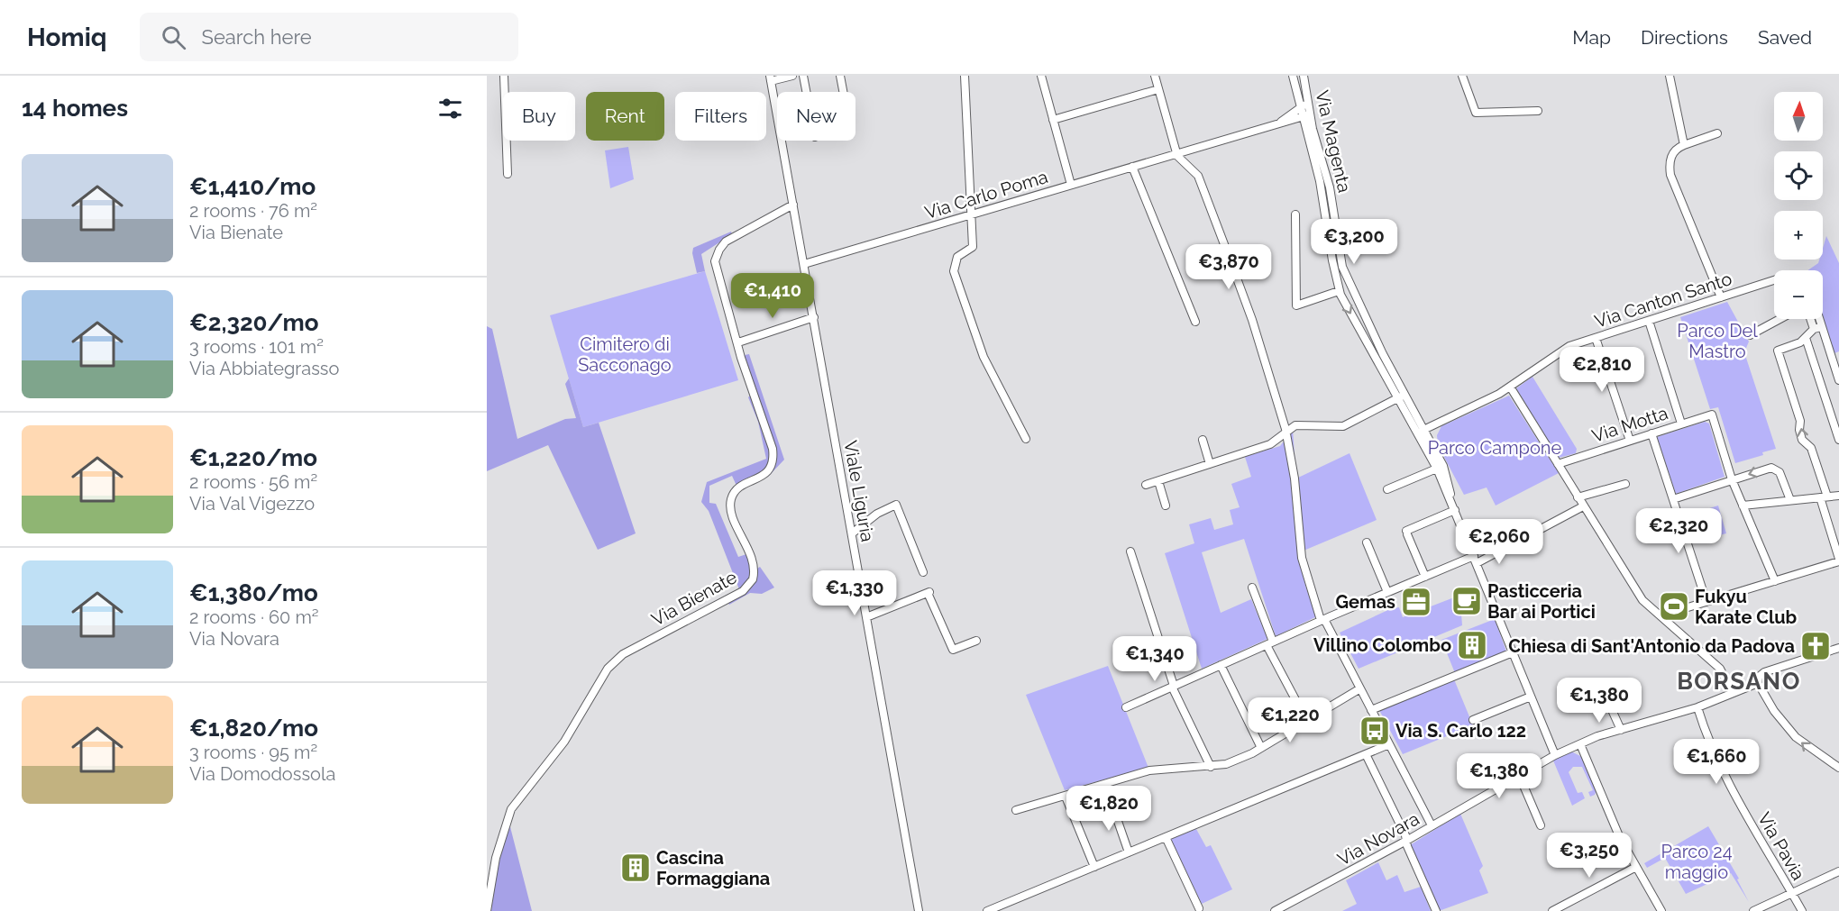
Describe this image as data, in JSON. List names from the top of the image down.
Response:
{
  "streets": {
    "street": [
      "Via Magenta",
      "Via Carlo Poma",
      "Via Canton Santo",
      "Via Motta",
      "Viale Liguria",
      "Via Bienate",
      "Via Novara",
      "Via Pavia"
    ]
  },
  "crossings": [
    ["Via Magenta", "Via Carlo Poma"],
    ["Via Magenta", "Via Canton Santo"],
    ["Via Magenta", "Via Novara"],
    ["Via Carlo Poma", "Viale Liguria"],
    ["Viale Liguria", "Via Bienate"],
    ["Via Novara", "Via Pavia"]
  ],
  "districts": ["BORSANO"],
  "parks": [
    "Parco Del Mastro",
    "Cimitero di Sacconago",
    "Parco Campone",
    "Parco 24 maggio"
  ],
  "places": {
    "cafe": ["Pasticceria Bar ai Portici"],
    "office": ["Gemas"],
    "sports": ["Fukyu Karate Club"],
    "building": ["Villino Colombo", "Cascina Formaggiana"],
    "church": ["Chiesa di Sant'Antonio da Padova"],
    "bus stop": ["Via S. Carlo 122"]
  },
  "north": "top",
  "page": {
    "header": "Homiq",
    "search": "Search here",
    "nav": ["Map", "Directions", "Saved"],
    "heading": "14 homes",
    "map_buttons": ["+", "−"],
    "chip": [
      "Buy",
      "Rent",
      "Filters",
      "New"
    ],
    "list": [
      {
        "name": "€1,410/mo",
        "note": "2 rooms · 76 m² · Via Bienate"
      },
      {
        "name": "€2,320/mo",
        "note": "3 rooms · 101 m² · Via Abbiategrasso"
      },
      {
        "name": "€1,220/mo",
        "note": "2 rooms · 56 m² · Via Val Vigezzo"
      },
      {
        "name": "€1,380/mo",
        "note": "2 rooms · 60 m² · Via Novara"
      },
      {
        "name": "€1,820/mo",
        "note": "3 rooms · 95 m² · Via Domodossola"
      }
    ],
    "price": [
      "€3,200",
      "€3,870",
      "€1,410",
      "€2,810",
      "€2,320",
      "€2,060",
      "€1,330",
      "€1,340",
      "€1,380",
      "€1,220",
      "€1,660",
      "€1,380",
      "€1,820",
      "€3,250"
    ]
  }
}
